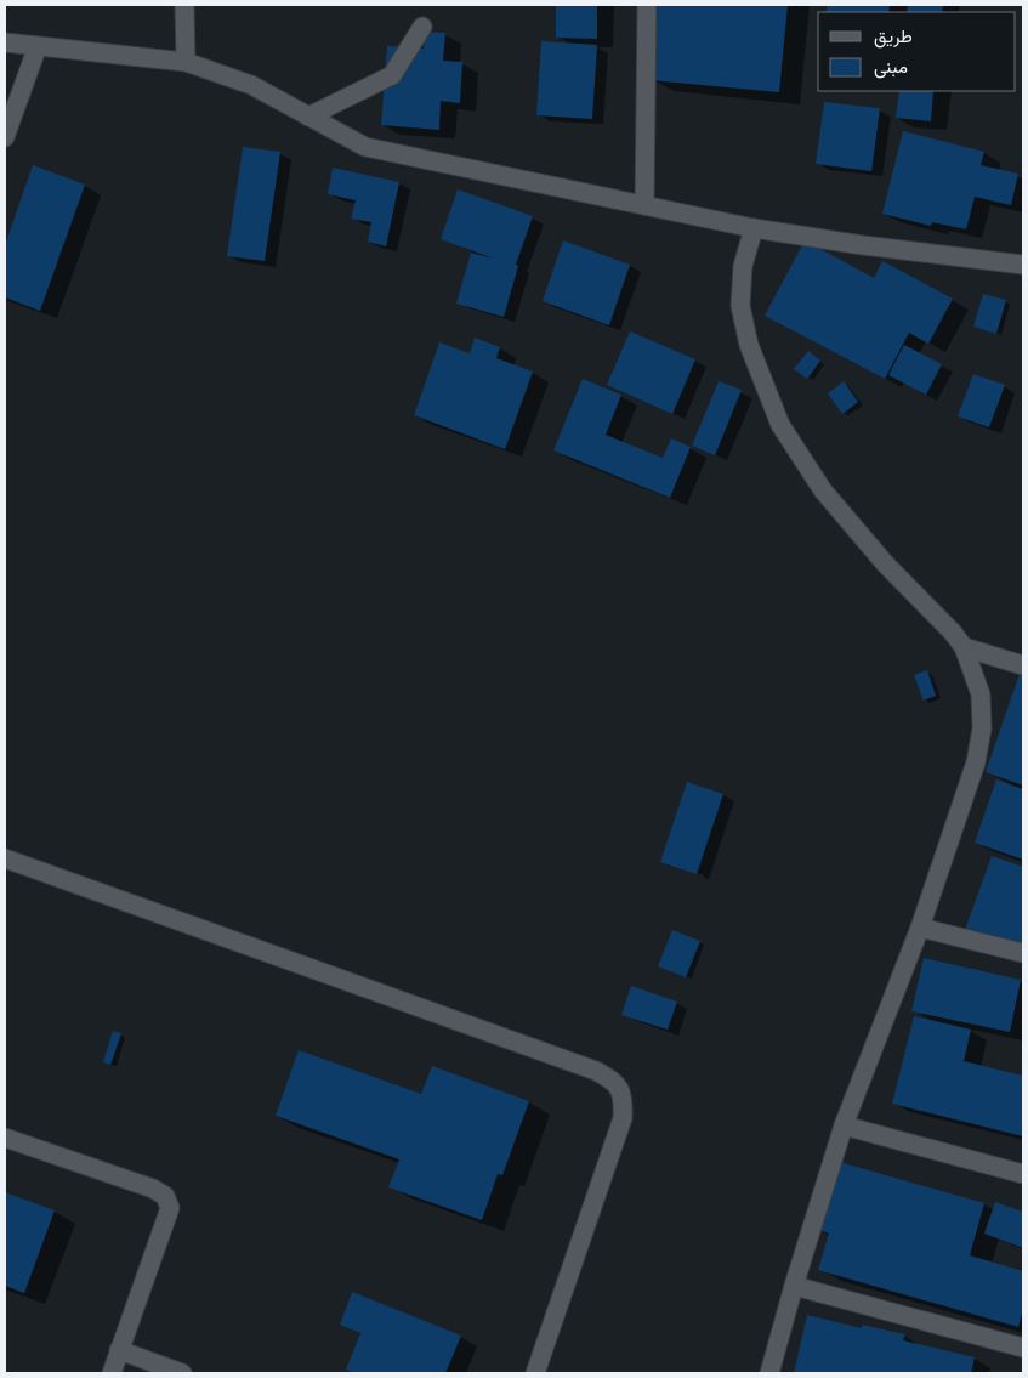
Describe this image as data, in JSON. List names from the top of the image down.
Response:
{
  "legend": ["طريق", "مبنى"]
}
